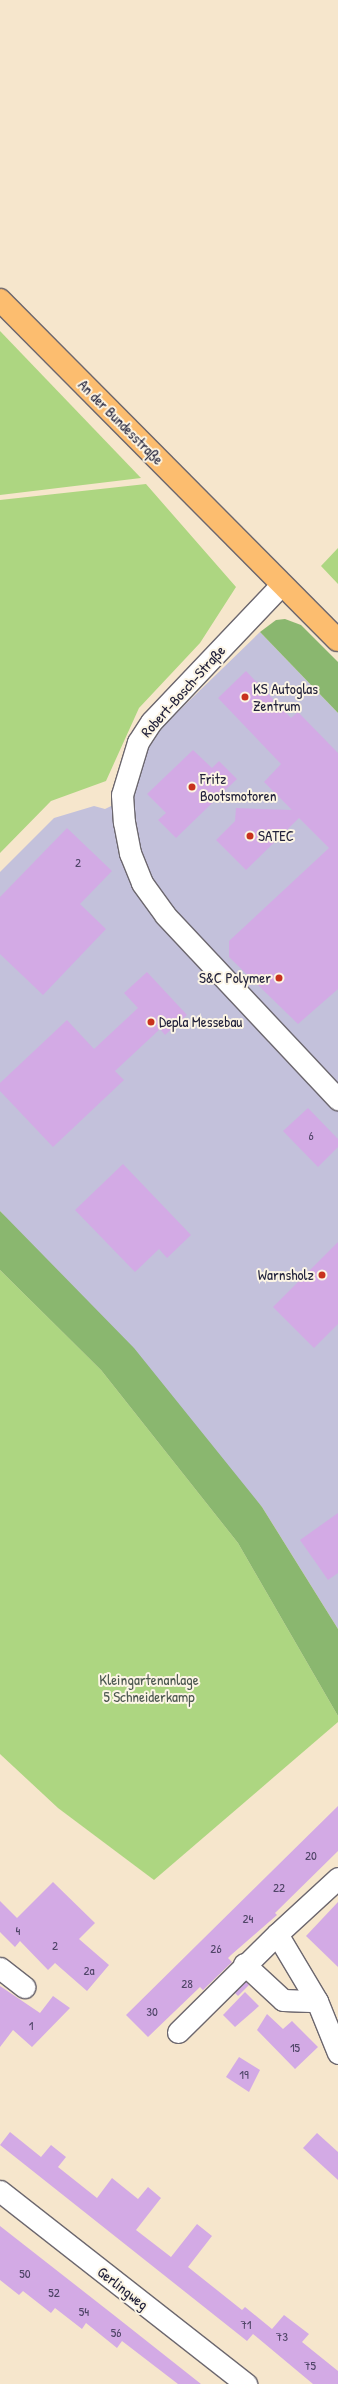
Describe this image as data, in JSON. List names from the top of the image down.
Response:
{
  "streets": {
    "main road": ["An der Bundesstraße"],
    "street": ["Robert-Bosch-Straße", "Gerlingweg"]
  },
  "crossings": [
    ["An der Bundesstraße", "Robert-Bosch-Straße"]
  ],
  "parks": ["Kleingartenanlage 5 Schneiderkamp"],
  "places": [
    "KS Autoglas Zentrum",
    "Fritz Bootsmotoren",
    "SATEC",
    "S&C Polymer",
    "Depla Messebau",
    "Warnsholz"
  ],
  "house_numbers": [
    "2",
    "6",
    "20",
    "22",
    "24",
    "4",
    "2",
    "26",
    "2a",
    "28",
    "30",
    "1",
    "15",
    "19",
    "50",
    "52",
    "54",
    "71",
    "56",
    "73",
    "75"
  ]
}
